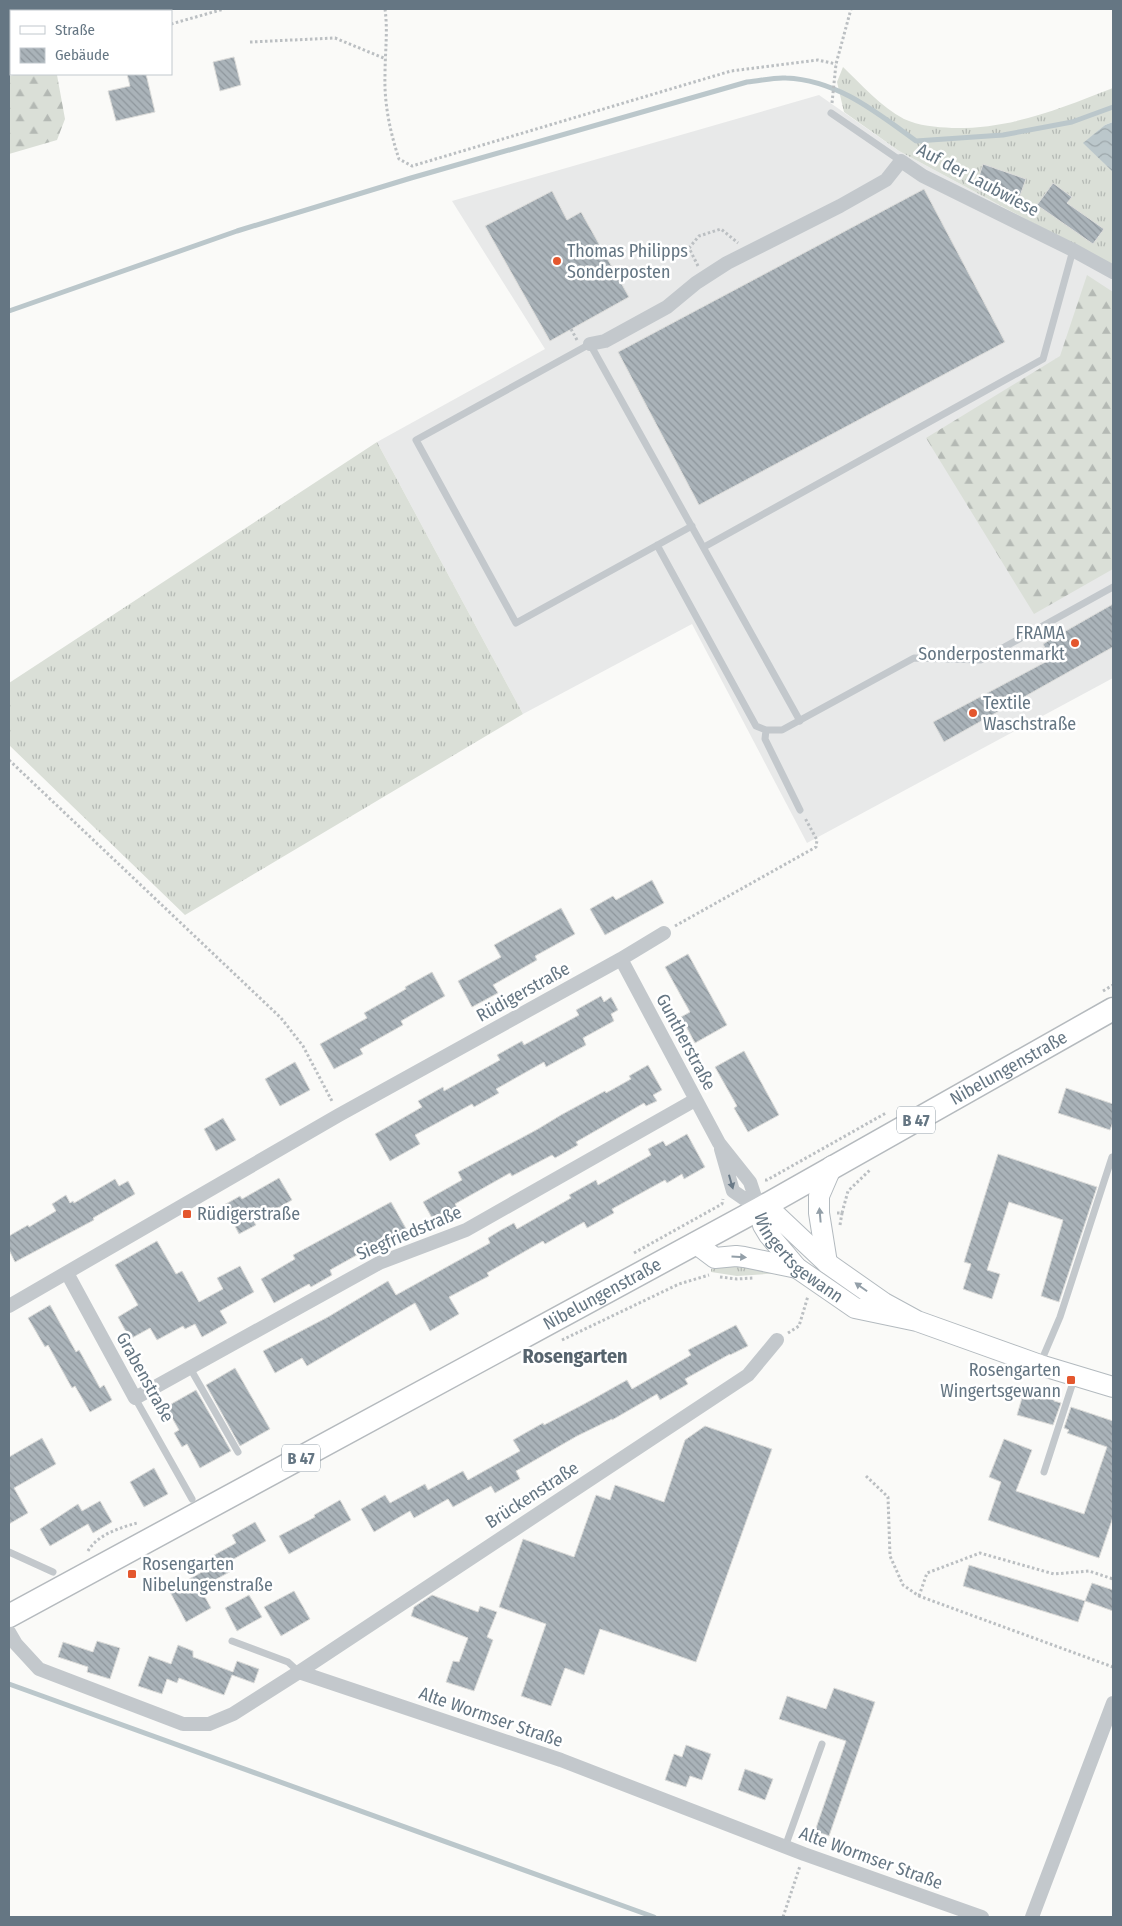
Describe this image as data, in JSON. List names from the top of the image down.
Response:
{
  "streets": {
    "main road": ["Nibelungenstraße", "B 47", "Wingertsgewann"],
    "street": [
      "Auf der Laubwiese",
      "Rüdigerstraße",
      "Guntherstraße",
      "Siegfriedstraße",
      "Grabenstraße",
      "Brückenstraße",
      "Alte Wormser Straße"
    ]
  },
  "crossings": [
    ["Rüdigerstraße", "Guntherstraße"],
    ["Rüdigerstraße", "Grabenstraße"],
    ["Guntherstraße", "Nibelungenstraße"],
    ["Guntherstraße", "Siegfriedstraße"],
    ["Guntherstraße", "Wingertsgewann"],
    ["Nibelungenstraße", "Wingertsgewann"],
    ["Siegfriedstraße", "Grabenstraße"],
    ["Brückenstraße", "Alte Wormser Straße"]
  ],
  "districts": ["Rosengarten"],
  "places": {
    "other": ["Thomas Philipps Sonderposten", "FRAMA Sonderpostenmarkt", "Textile Waschstraße"],
    "transit": ["Rüdigerstraße", "Rosengarten Wingertsgewann", "Rosengarten Nibelungenstraße"]
  },
  "legend": ["Straße", "Gebäude"]
}
